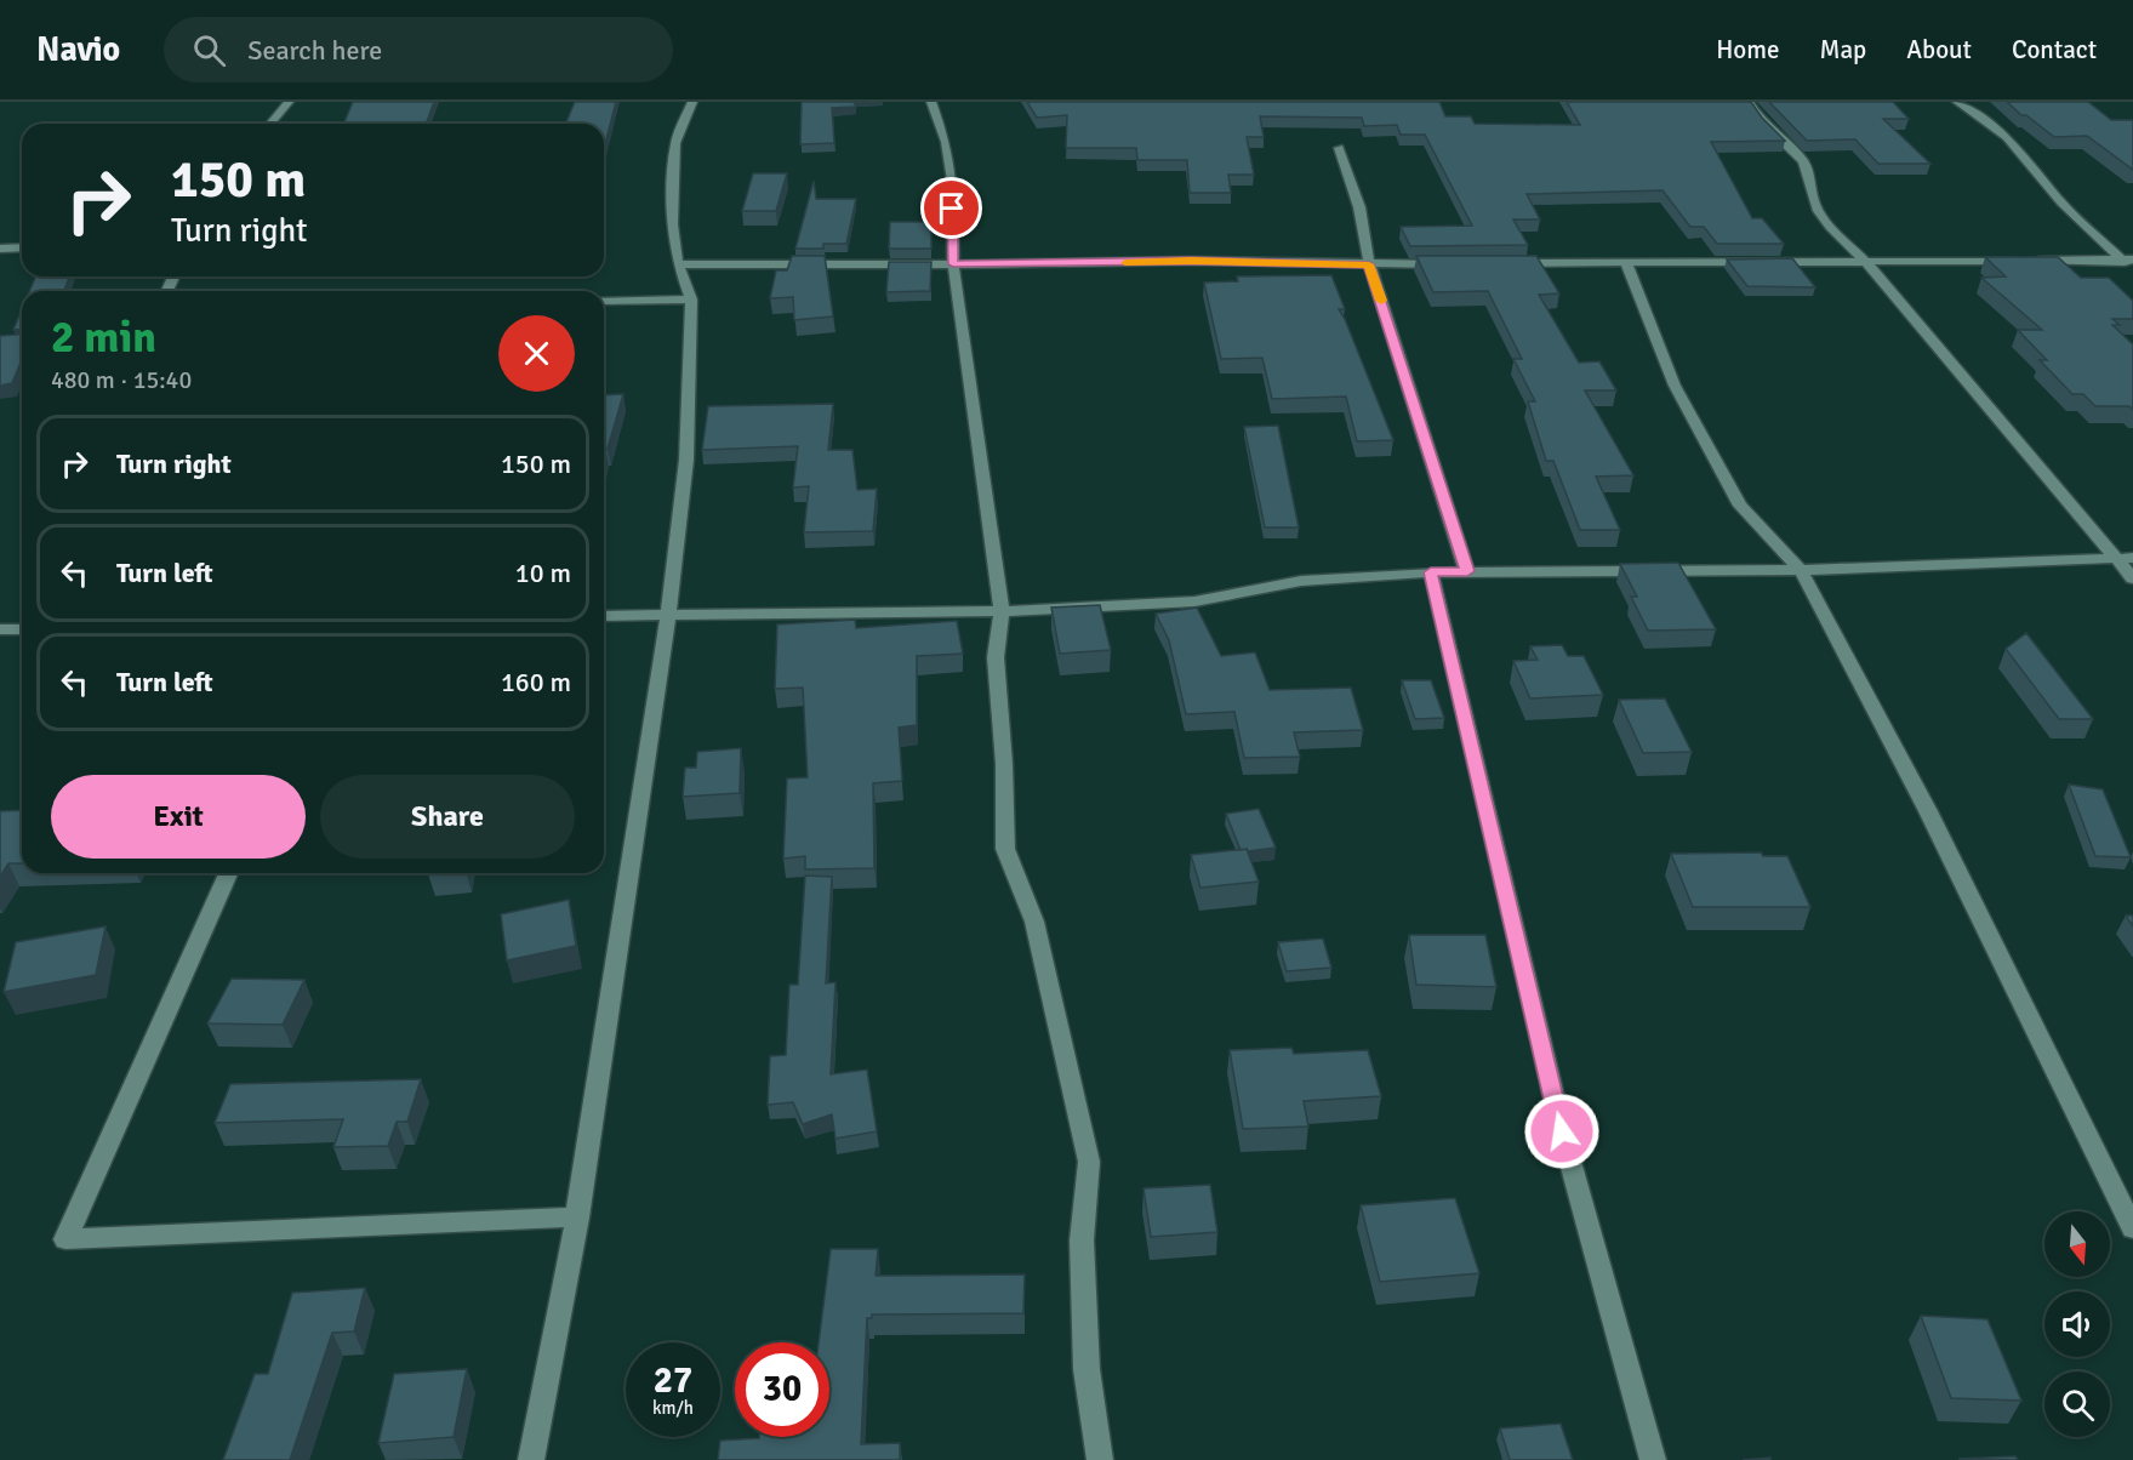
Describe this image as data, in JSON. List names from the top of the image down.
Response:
{
  "north": "bottom",
  "page": {
    "header": "Navio",
    "search": "Search here",
    "nav": [
      "Home",
      "Map",
      "About",
      "Contact"
    ],
    "turn": ["150 m", "Turn right"],
    "heading": ["2 min", "480 m · 15:40"],
    "list": [
      {
        "name": "Turn right",
        "value": "150 m"
      },
      {
        "name": "Turn left",
        "value": "10 m"
      },
      {
        "name": "Turn left",
        "value": "160 m"
      }
    ],
    "buttons": ["Exit", "Share"],
    "speed": "27 km/h",
    "limit": "30"
  }
}
